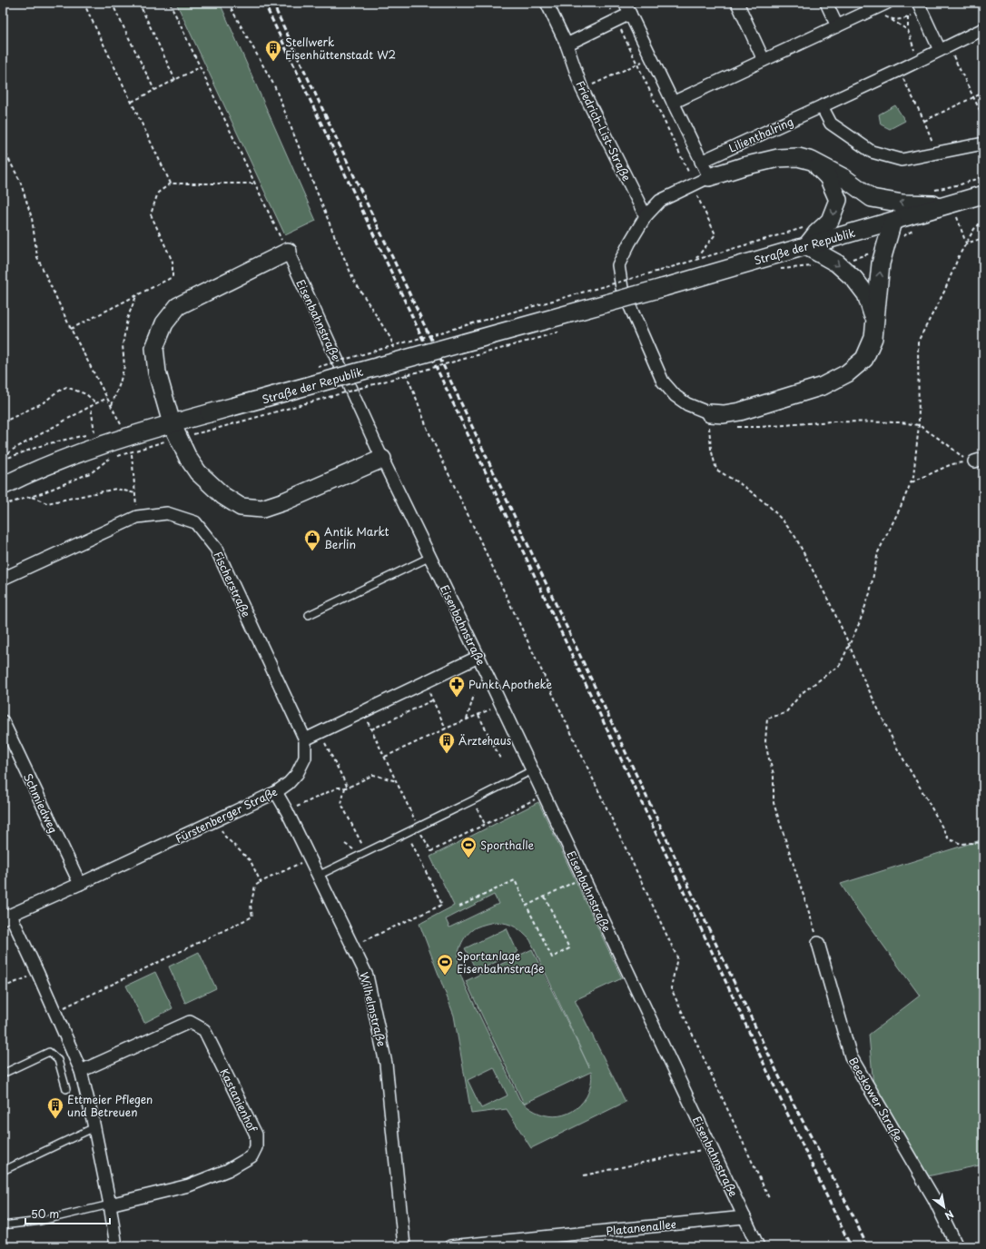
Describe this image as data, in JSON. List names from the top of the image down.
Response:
{
  "streets": {
    "main road": ["Straße der Republik"],
    "street": [
      "Friedrich-List-Straße",
      "Lilienthalring",
      "Eisenbahnstraße",
      "Fischerstraße",
      "Schmiedweg",
      "Fürstenberger Straße",
      "Wilhelmstraße",
      "Beeskower Straße",
      "Kastanienhof",
      "Platanenallee"
    ]
  },
  "crossings": [
    ["Eisenbahnstraße", "Platanenallee"],
    ["Fischerstraße", "Fürstenberger Straße"],
    ["Schmiedweg", "Fürstenberger Straße"],
    ["Fürstenberger Straße", "Wilhelmstraße"]
  ],
  "places": {
    "building": ["Stellwerk Eisenhüttenstadt W2", "Ärztehaus", "Ettmeier Pflegen und Betreuen"],
    "shop": ["Antik Markt Berlin"],
    "pharmacy": ["Punkt Apotheke"],
    "sports": ["Sporthalle", "Sportanlage Eisenbahnstraße"]
  },
  "scale_bar": "50 m",
  "north": "bottom right"
}
